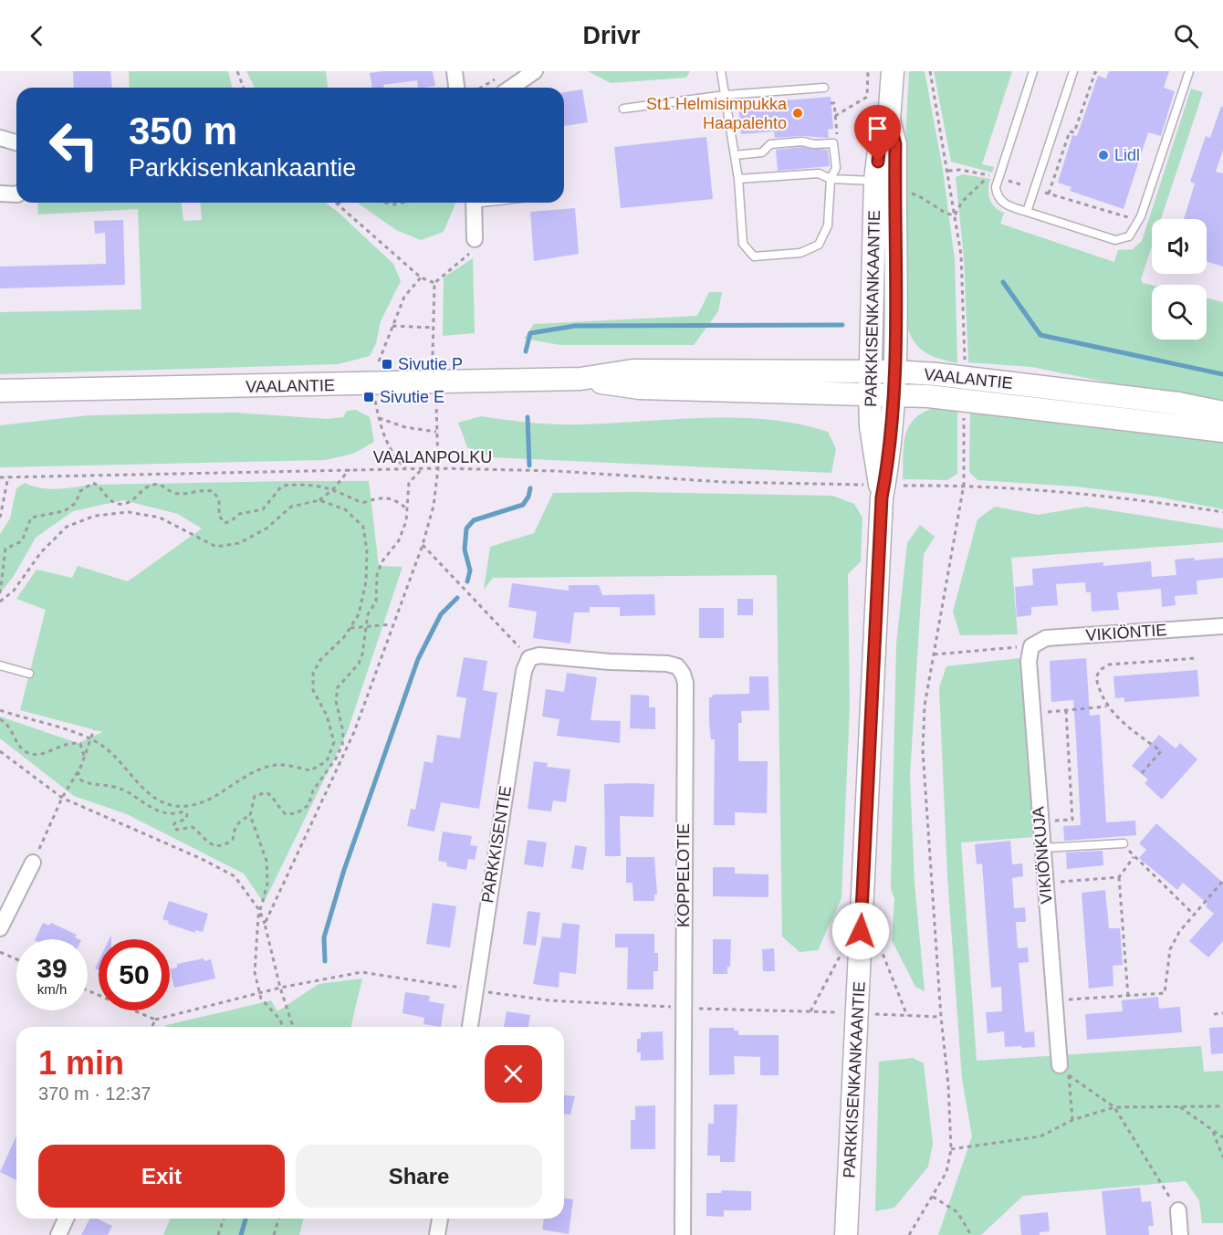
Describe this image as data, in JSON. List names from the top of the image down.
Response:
{
  "streets": {
    "street": [
      "PARKKISENKANKAANTIE",
      "VAALANTIE",
      "VIKIÖNTIE",
      "PARKKISENTIE",
      "VIKIÖNKUJA",
      "KOPPELOTIE"
    ],
    "path": ["VAALANPOLKU"]
  },
  "crossings": [
    ["PARKKISENKANKAANTIE", "VAALANTIE"],
    ["PARKKISENKANKAANTIE", "VAALANPOLKU"],
    ["VIKIÖNTIE", "VIKIÖNKUJA"],
    ["PARKKISENTIE", "KOPPELOTIE"]
  ],
  "places": {
    "other": ["St1 Helmisimpukka Haapalehto", "Lidl"],
    "transit": ["Sivutie P", "Sivutie E"]
  },
  "page": {
    "header": "Drivr",
    "turn": ["350 m", "Parkkisenkankaantie"],
    "speed": "39 km/h",
    "limit": "50",
    "heading": ["1 min", "370 m · 12:37"],
    "buttons": ["Exit", "Share"]
  }
}
